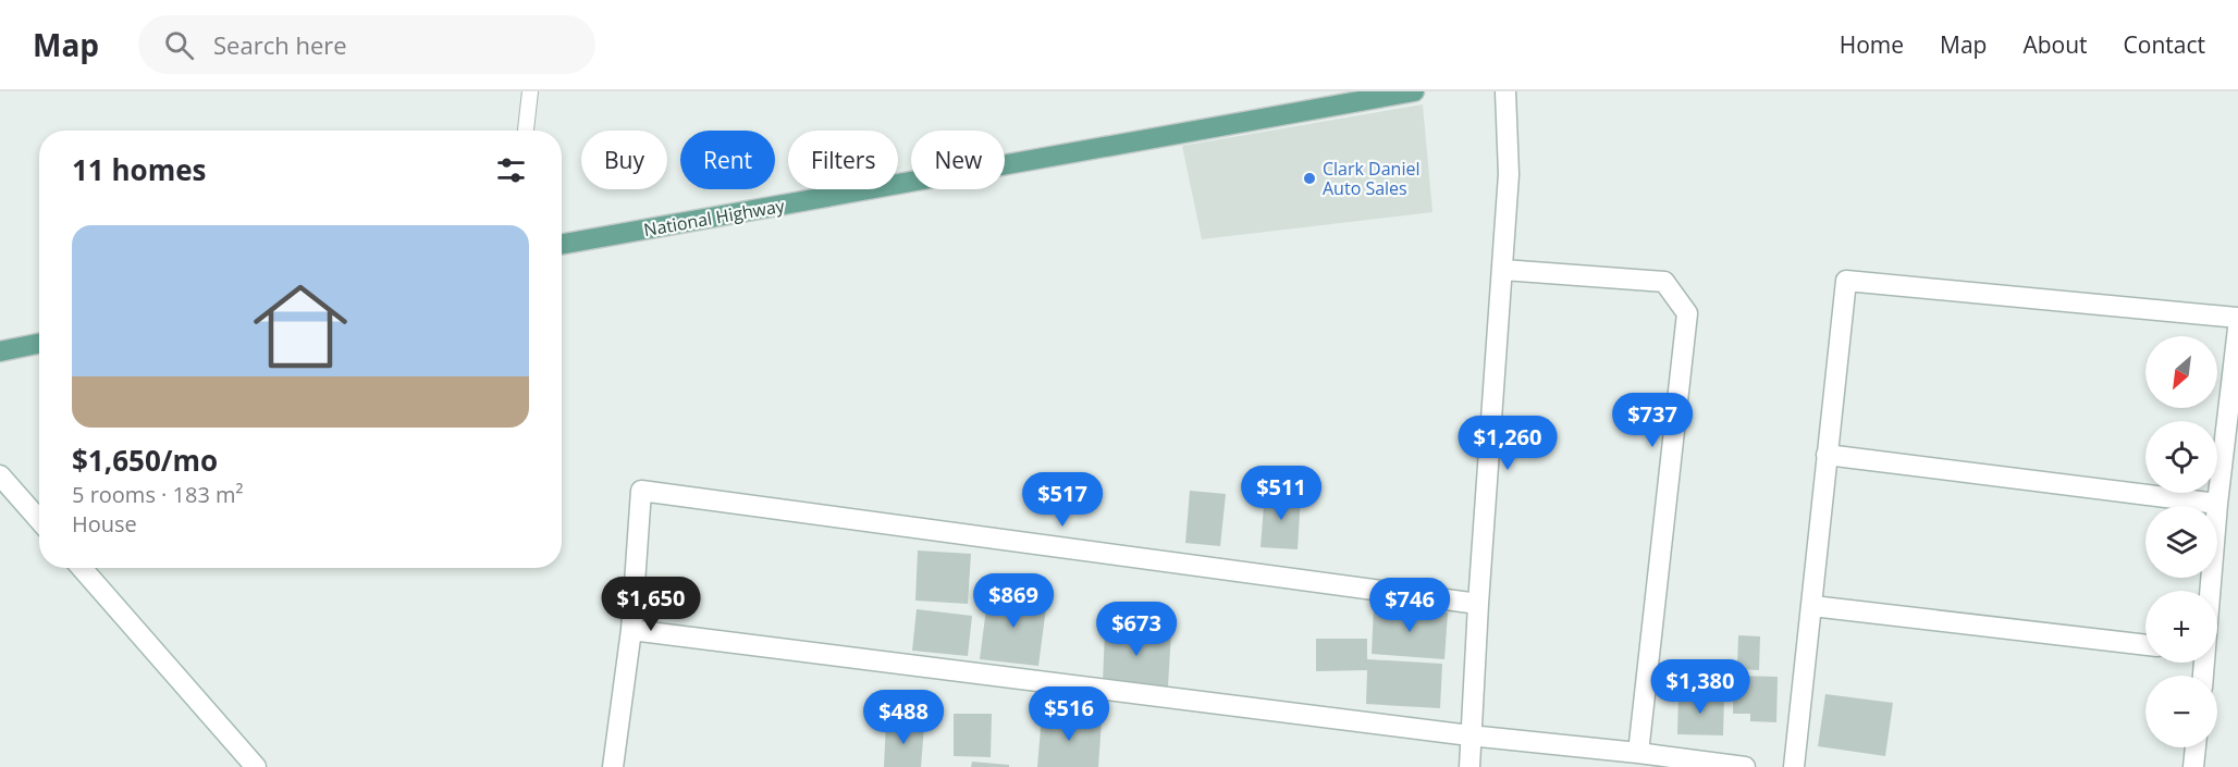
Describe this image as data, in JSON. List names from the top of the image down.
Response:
{
  "streets": {
    "main road": ["National Highway"]
  },
  "places": ["Clark Daniel Auto Sales"],
  "north": "bottom left",
  "page": {
    "header": "Map",
    "search": "Search here",
    "nav": [
      "Home",
      "Map",
      "About",
      "Contact"
    ],
    "chip": [
      "Buy",
      "Rent",
      "Filters",
      "New"
    ],
    "heading": "11 homes",
    "list": [
      {
        "name": "$1,650/mo",
        "note": "5 rooms · 183 m² · House"
      }
    ],
    "map_buttons": ["+", "−"],
    "price": [
      "$737",
      "$1,260",
      "$511",
      "$517",
      "$869",
      "$1,650",
      "$746",
      "$673",
      "$1,380",
      "$516",
      "$488"
    ]
  }
}
